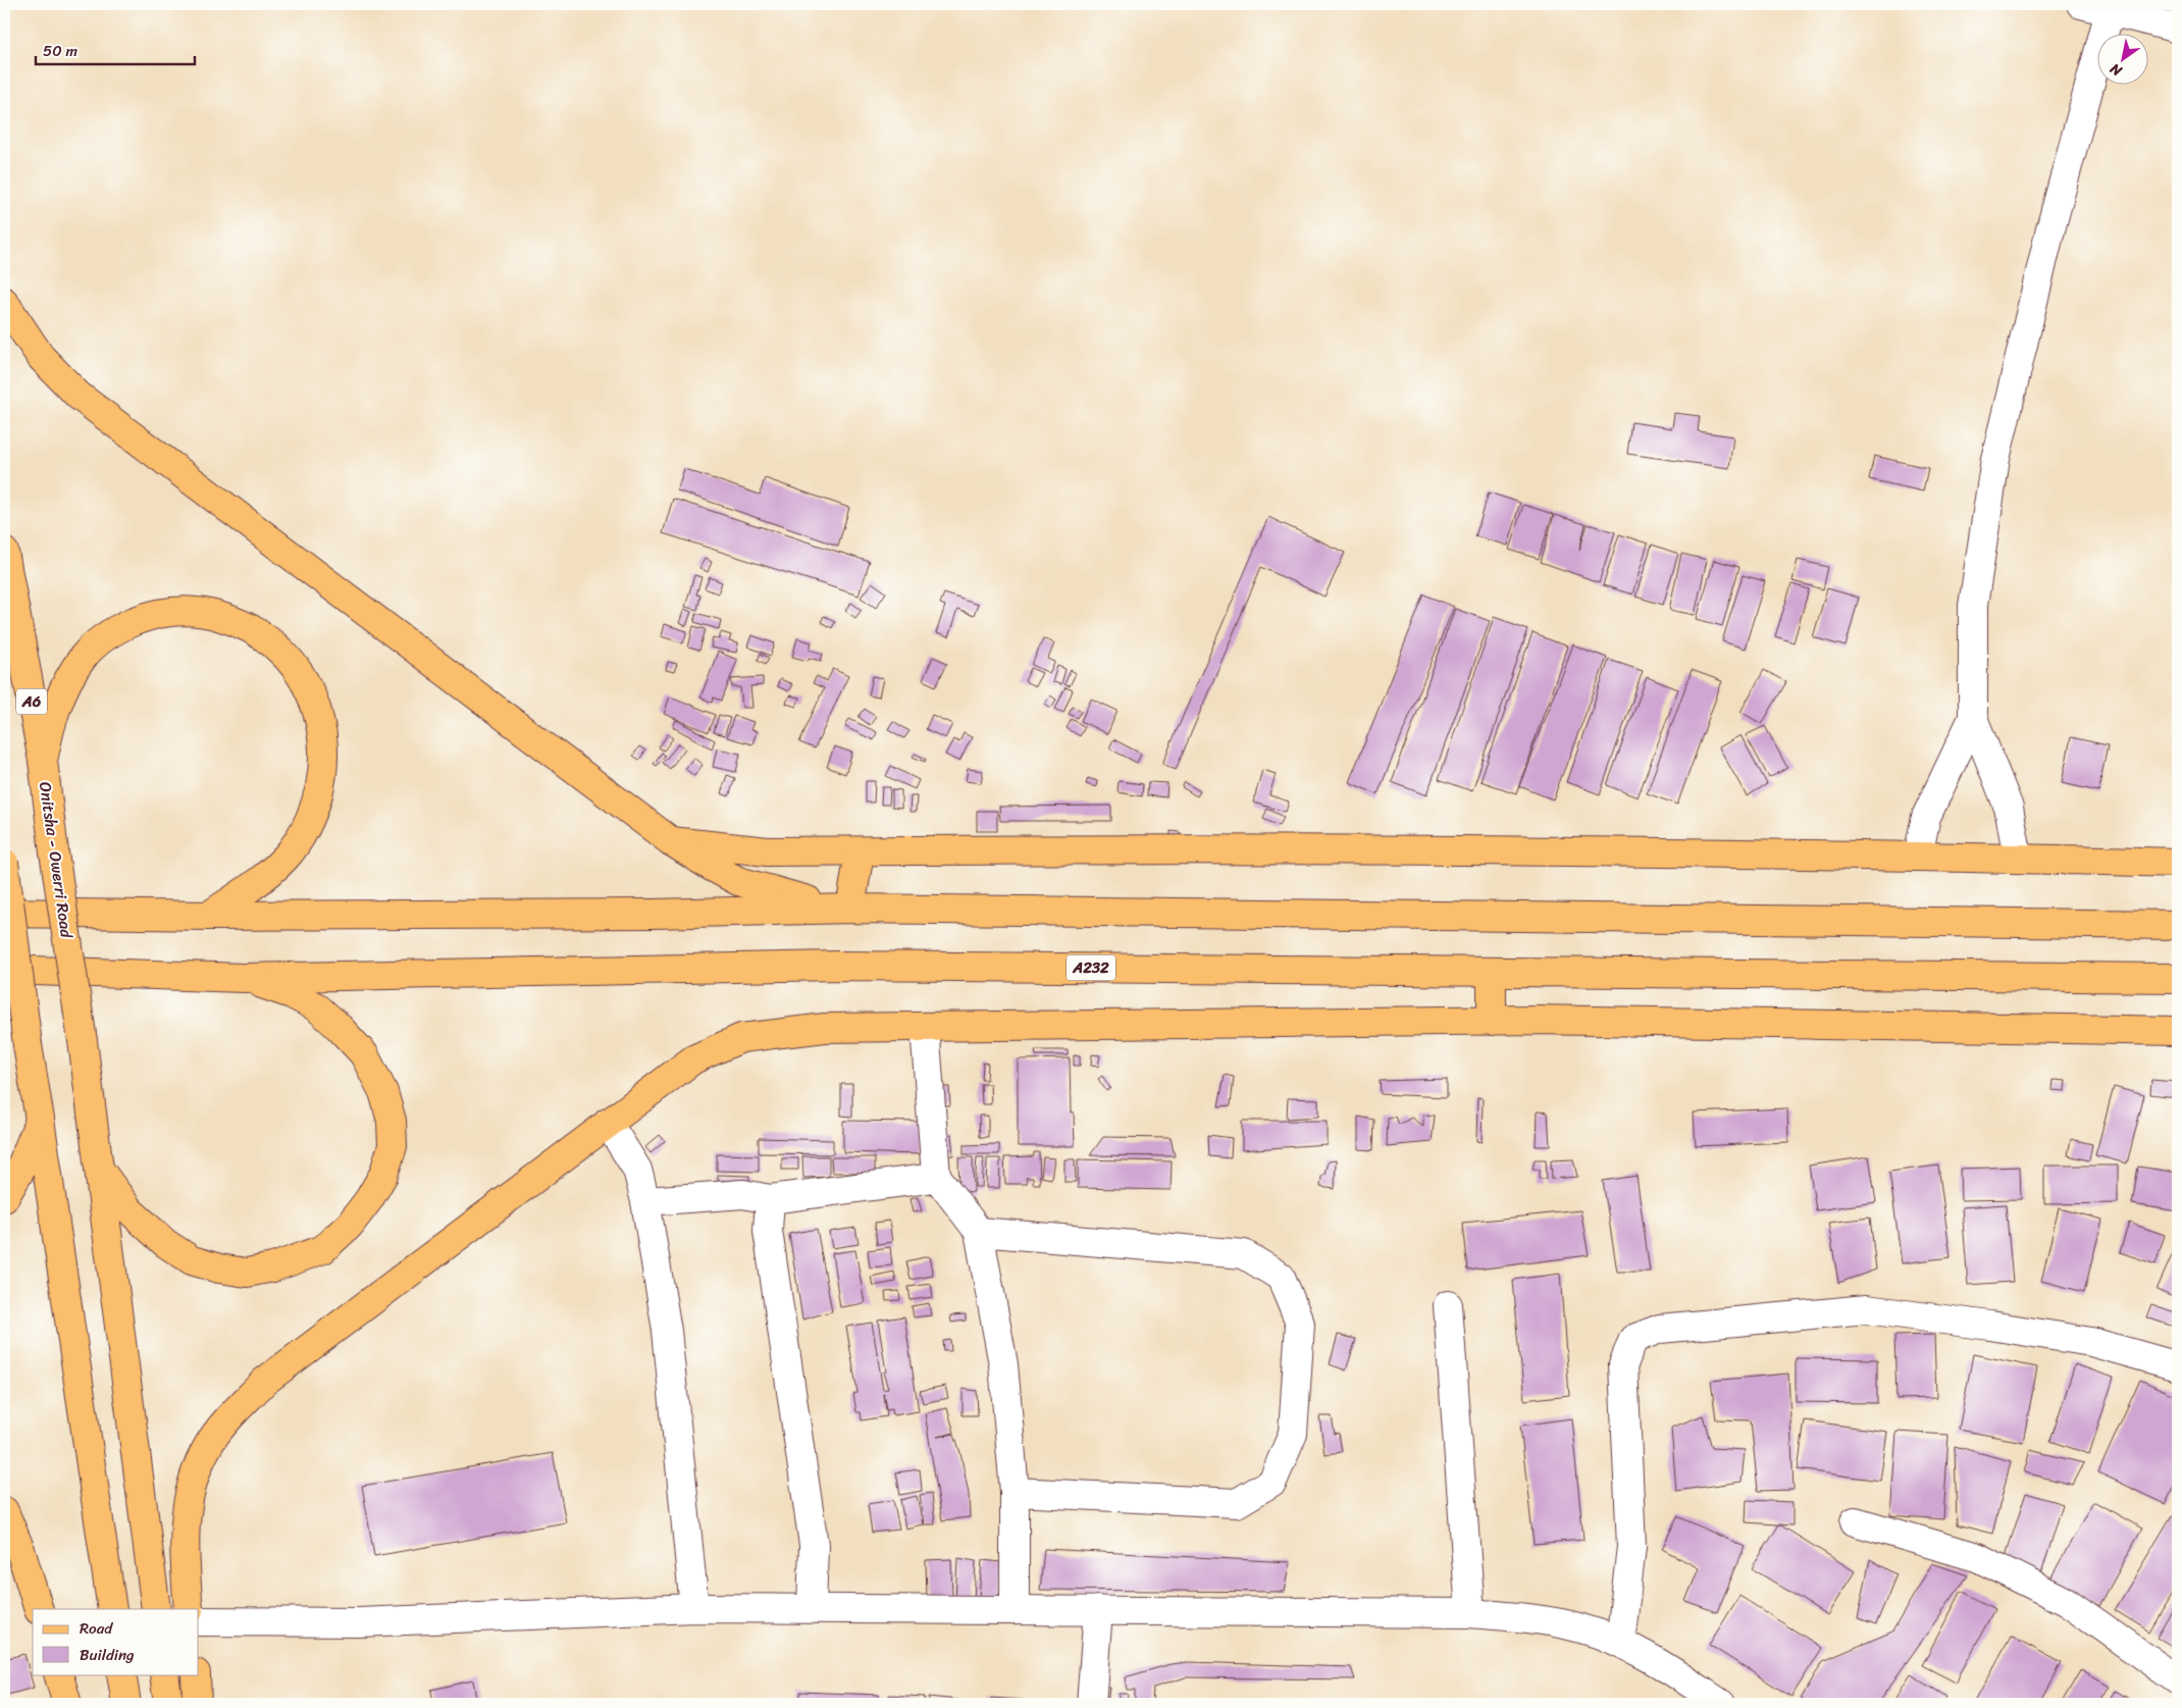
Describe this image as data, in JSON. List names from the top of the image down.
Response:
{
  "streets": {
    "main road": ["A6", "Onitsha - Owerri Road", "A232"]
  },
  "legend": ["Road", "Building"],
  "scale_bar": "50 m",
  "north": "bottom left"
}
